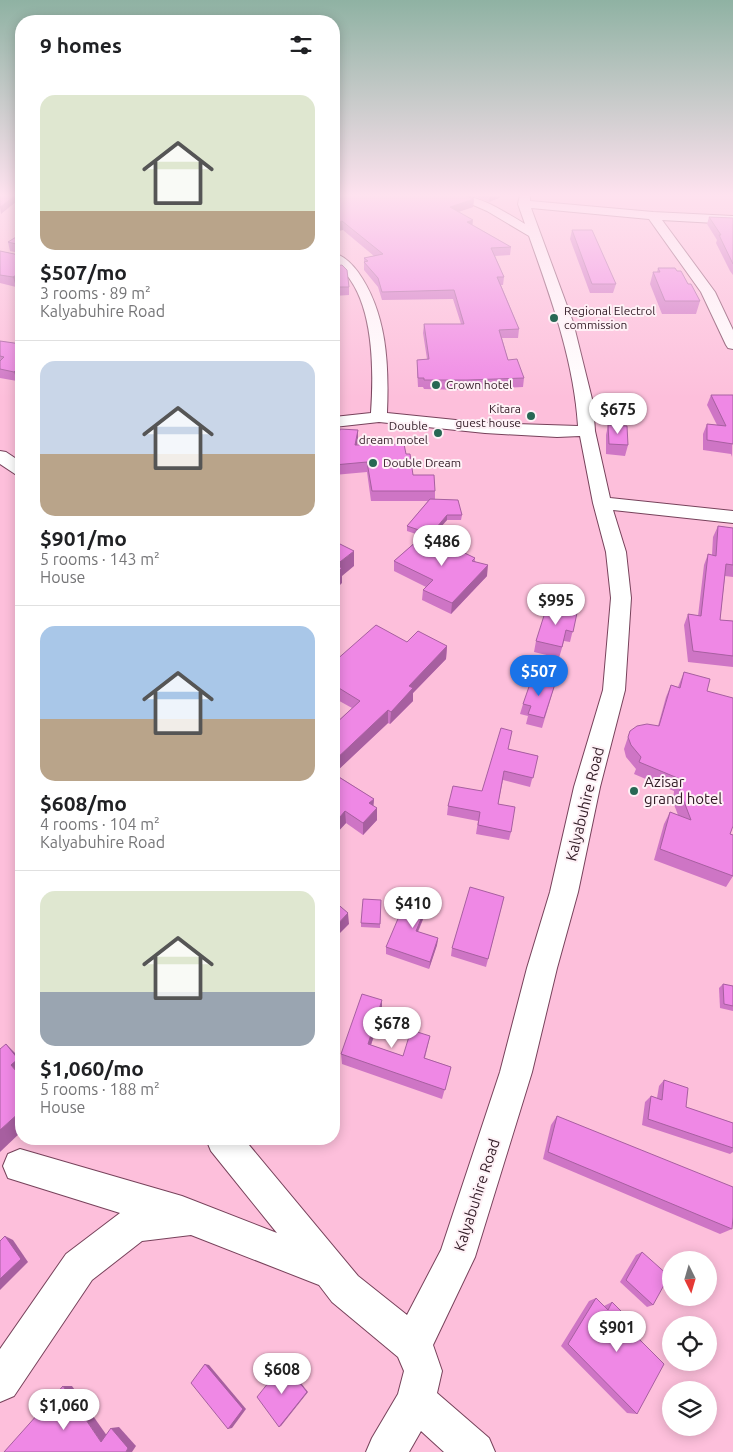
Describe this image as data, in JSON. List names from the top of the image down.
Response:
{
  "streets": {
    "street": ["Kalyabuhire Road"]
  },
  "places": [
    "Regional Electrol commission",
    "Crown hotel",
    "Kitara guest house",
    "Double dream motel",
    "Double Dream",
    "Azisar grand hotel"
  ],
  "north": "bottom",
  "page": {
    "heading": "9 homes",
    "list": [
      {
        "name": "$507/mo",
        "note": "3 rooms · 89 m² · Kalyabuhire Road"
      },
      {
        "name": "$901/mo",
        "note": "5 rooms · 143 m² · House"
      },
      {
        "name": "$608/mo",
        "note": "4 rooms · 104 m² · Kalyabuhire Road"
      },
      {
        "name": "$1,060/mo",
        "note": "5 rooms · 188 m² · House"
      }
    ],
    "price": [
      "$675",
      "$486",
      "$995",
      "$507",
      "$410",
      "$678",
      "$901",
      "$608",
      "$1,060"
    ]
  }
}
